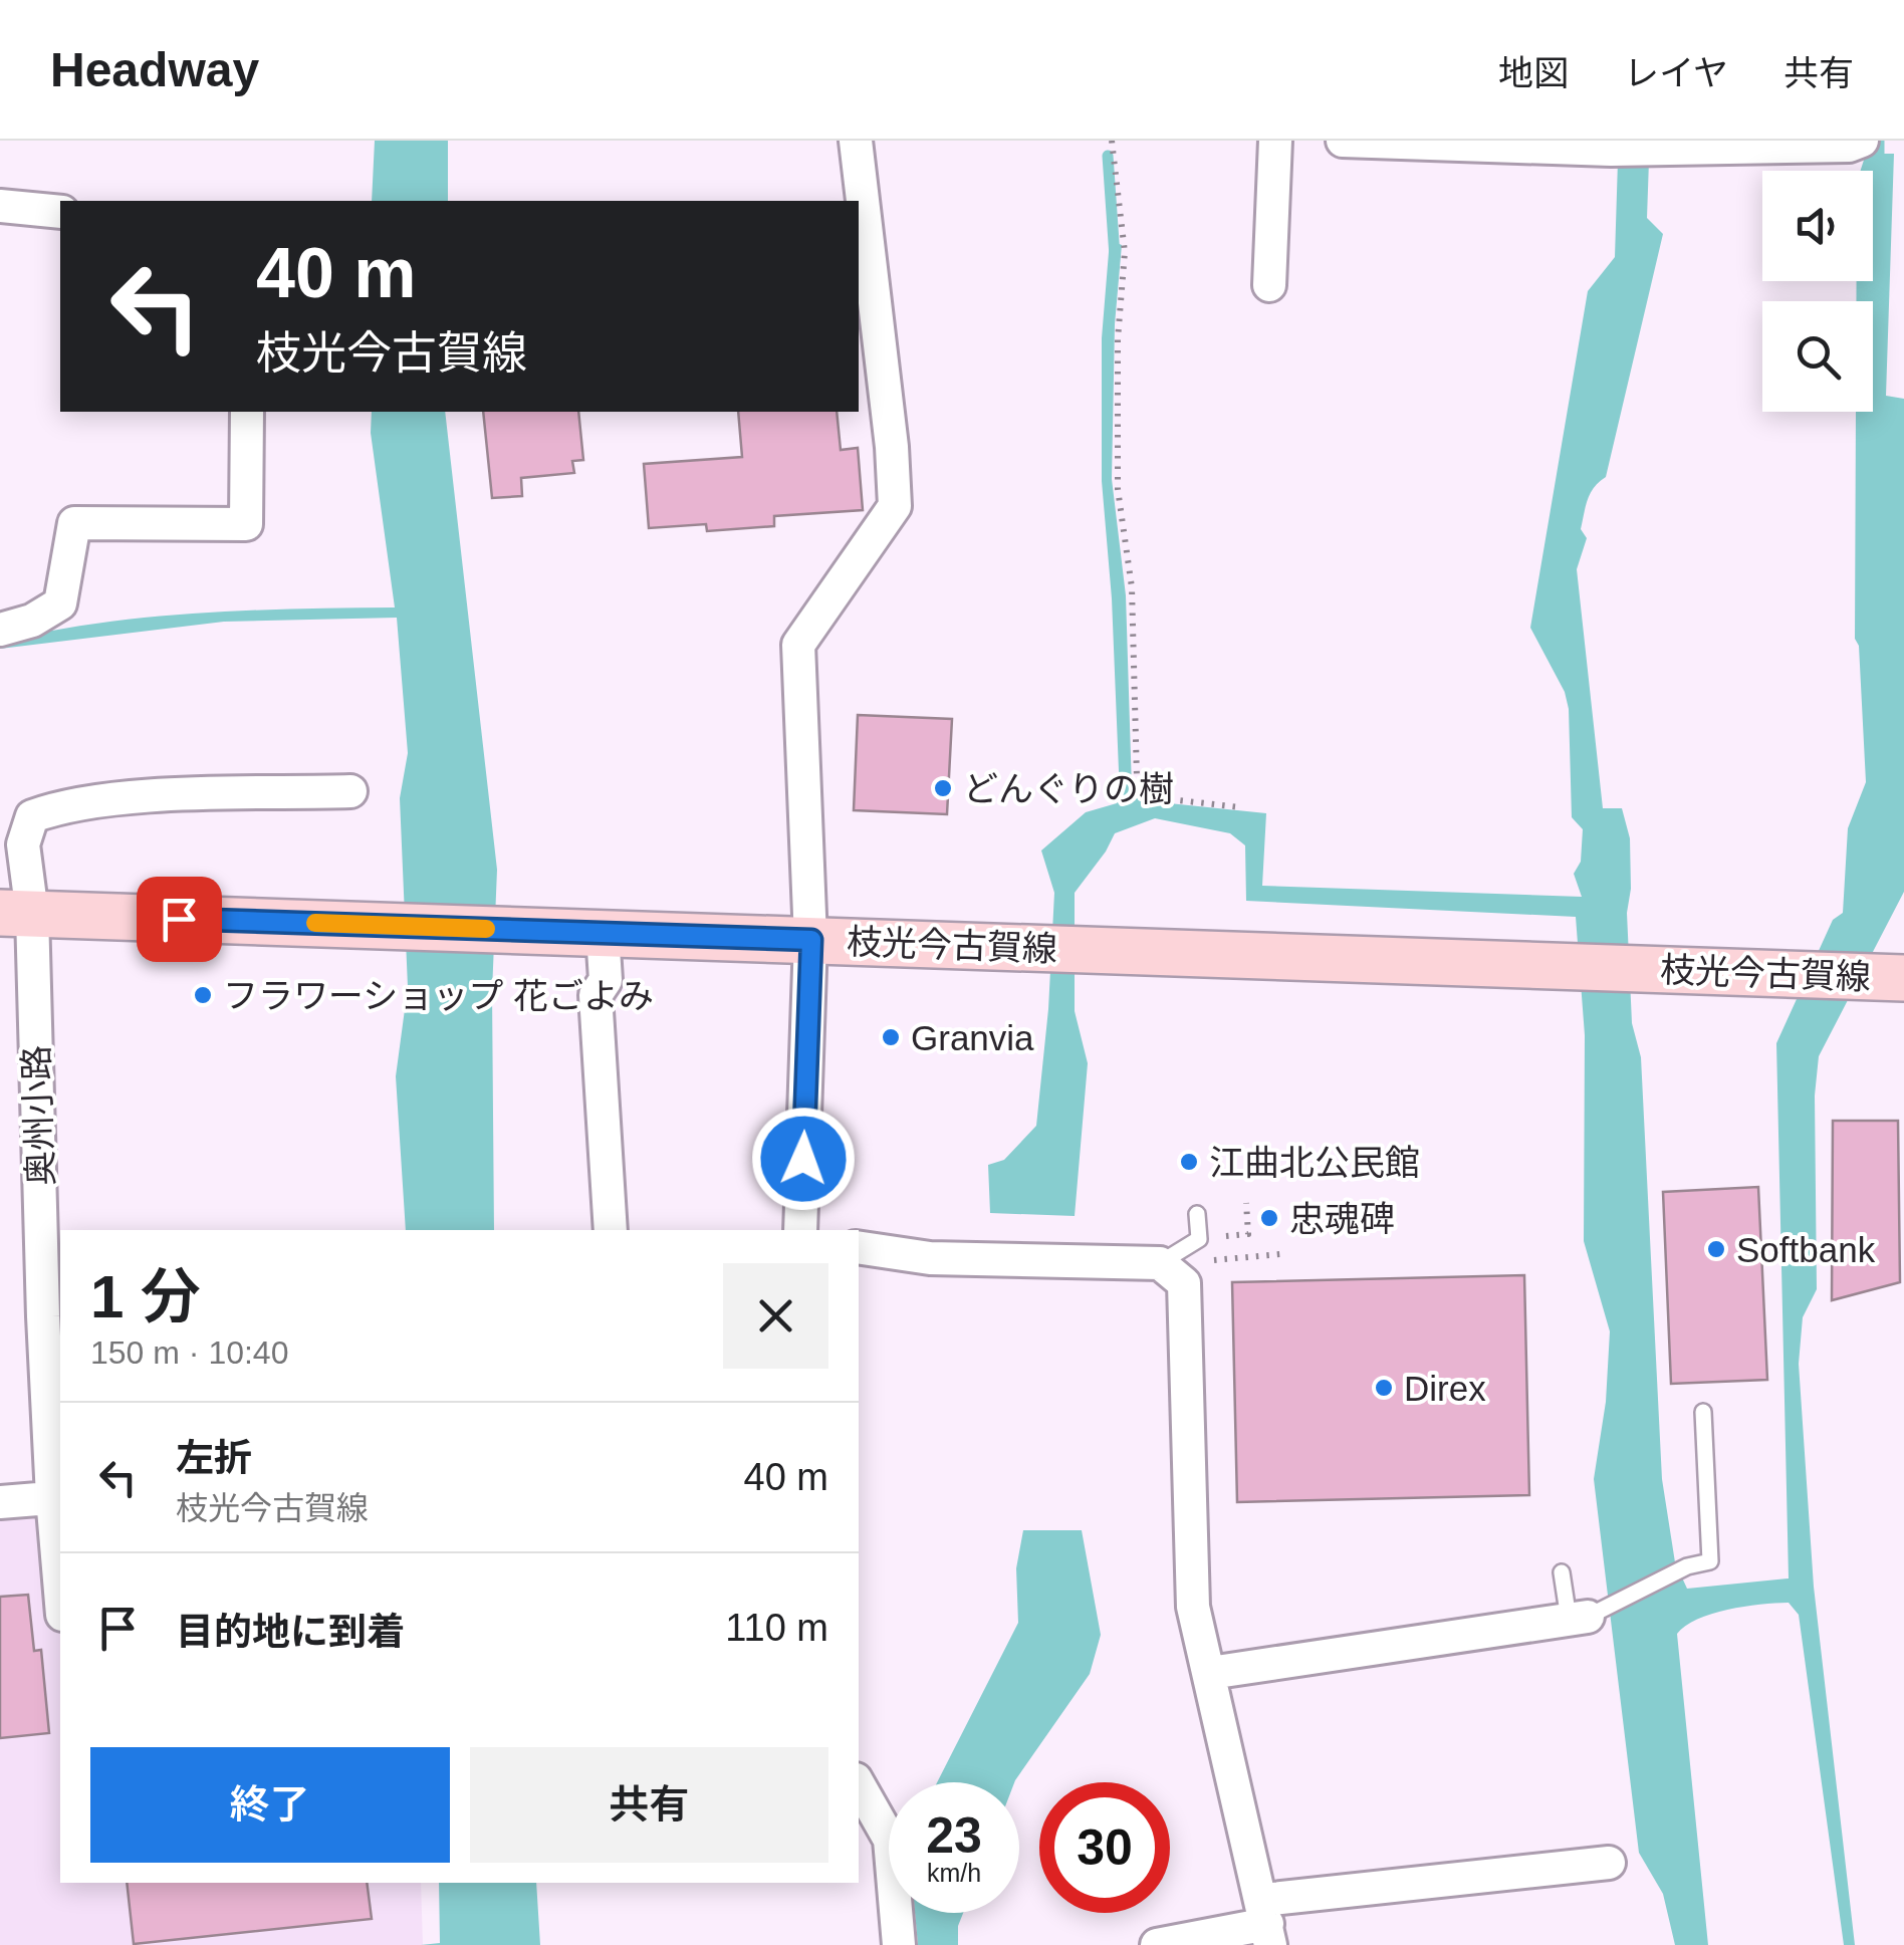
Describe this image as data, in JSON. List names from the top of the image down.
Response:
{
  "streets": {
    "main road": ["枝光今古賀線"],
    "street": ["奥州小路"]
  },
  "crossings": [
    ["枝光今古賀線", "奥州小路"]
  ],
  "places": [
    "どんぐりの樹",
    "フラワーショップ 花ごよみ",
    "Granvia",
    "江曲北公民館",
    "忠魂碑",
    "Softbank",
    "Direx"
  ],
  "page": {
    "header": "Headway",
    "nav": ["地図", "レイヤ", "共有"],
    "turn": ["40 m", "枝光今古賀線"],
    "heading": ["1 分", "150 m · 10:40"],
    "list": [
      {
        "name": "左折",
        "note": "枝光今古賀線",
        "value": "40 m"
      },
      {
        "name": "目的地に到着",
        "value": "110 m"
      }
    ],
    "buttons": ["終了", "共有"],
    "speed": "23 km/h",
    "limit": "30"
  }
}
